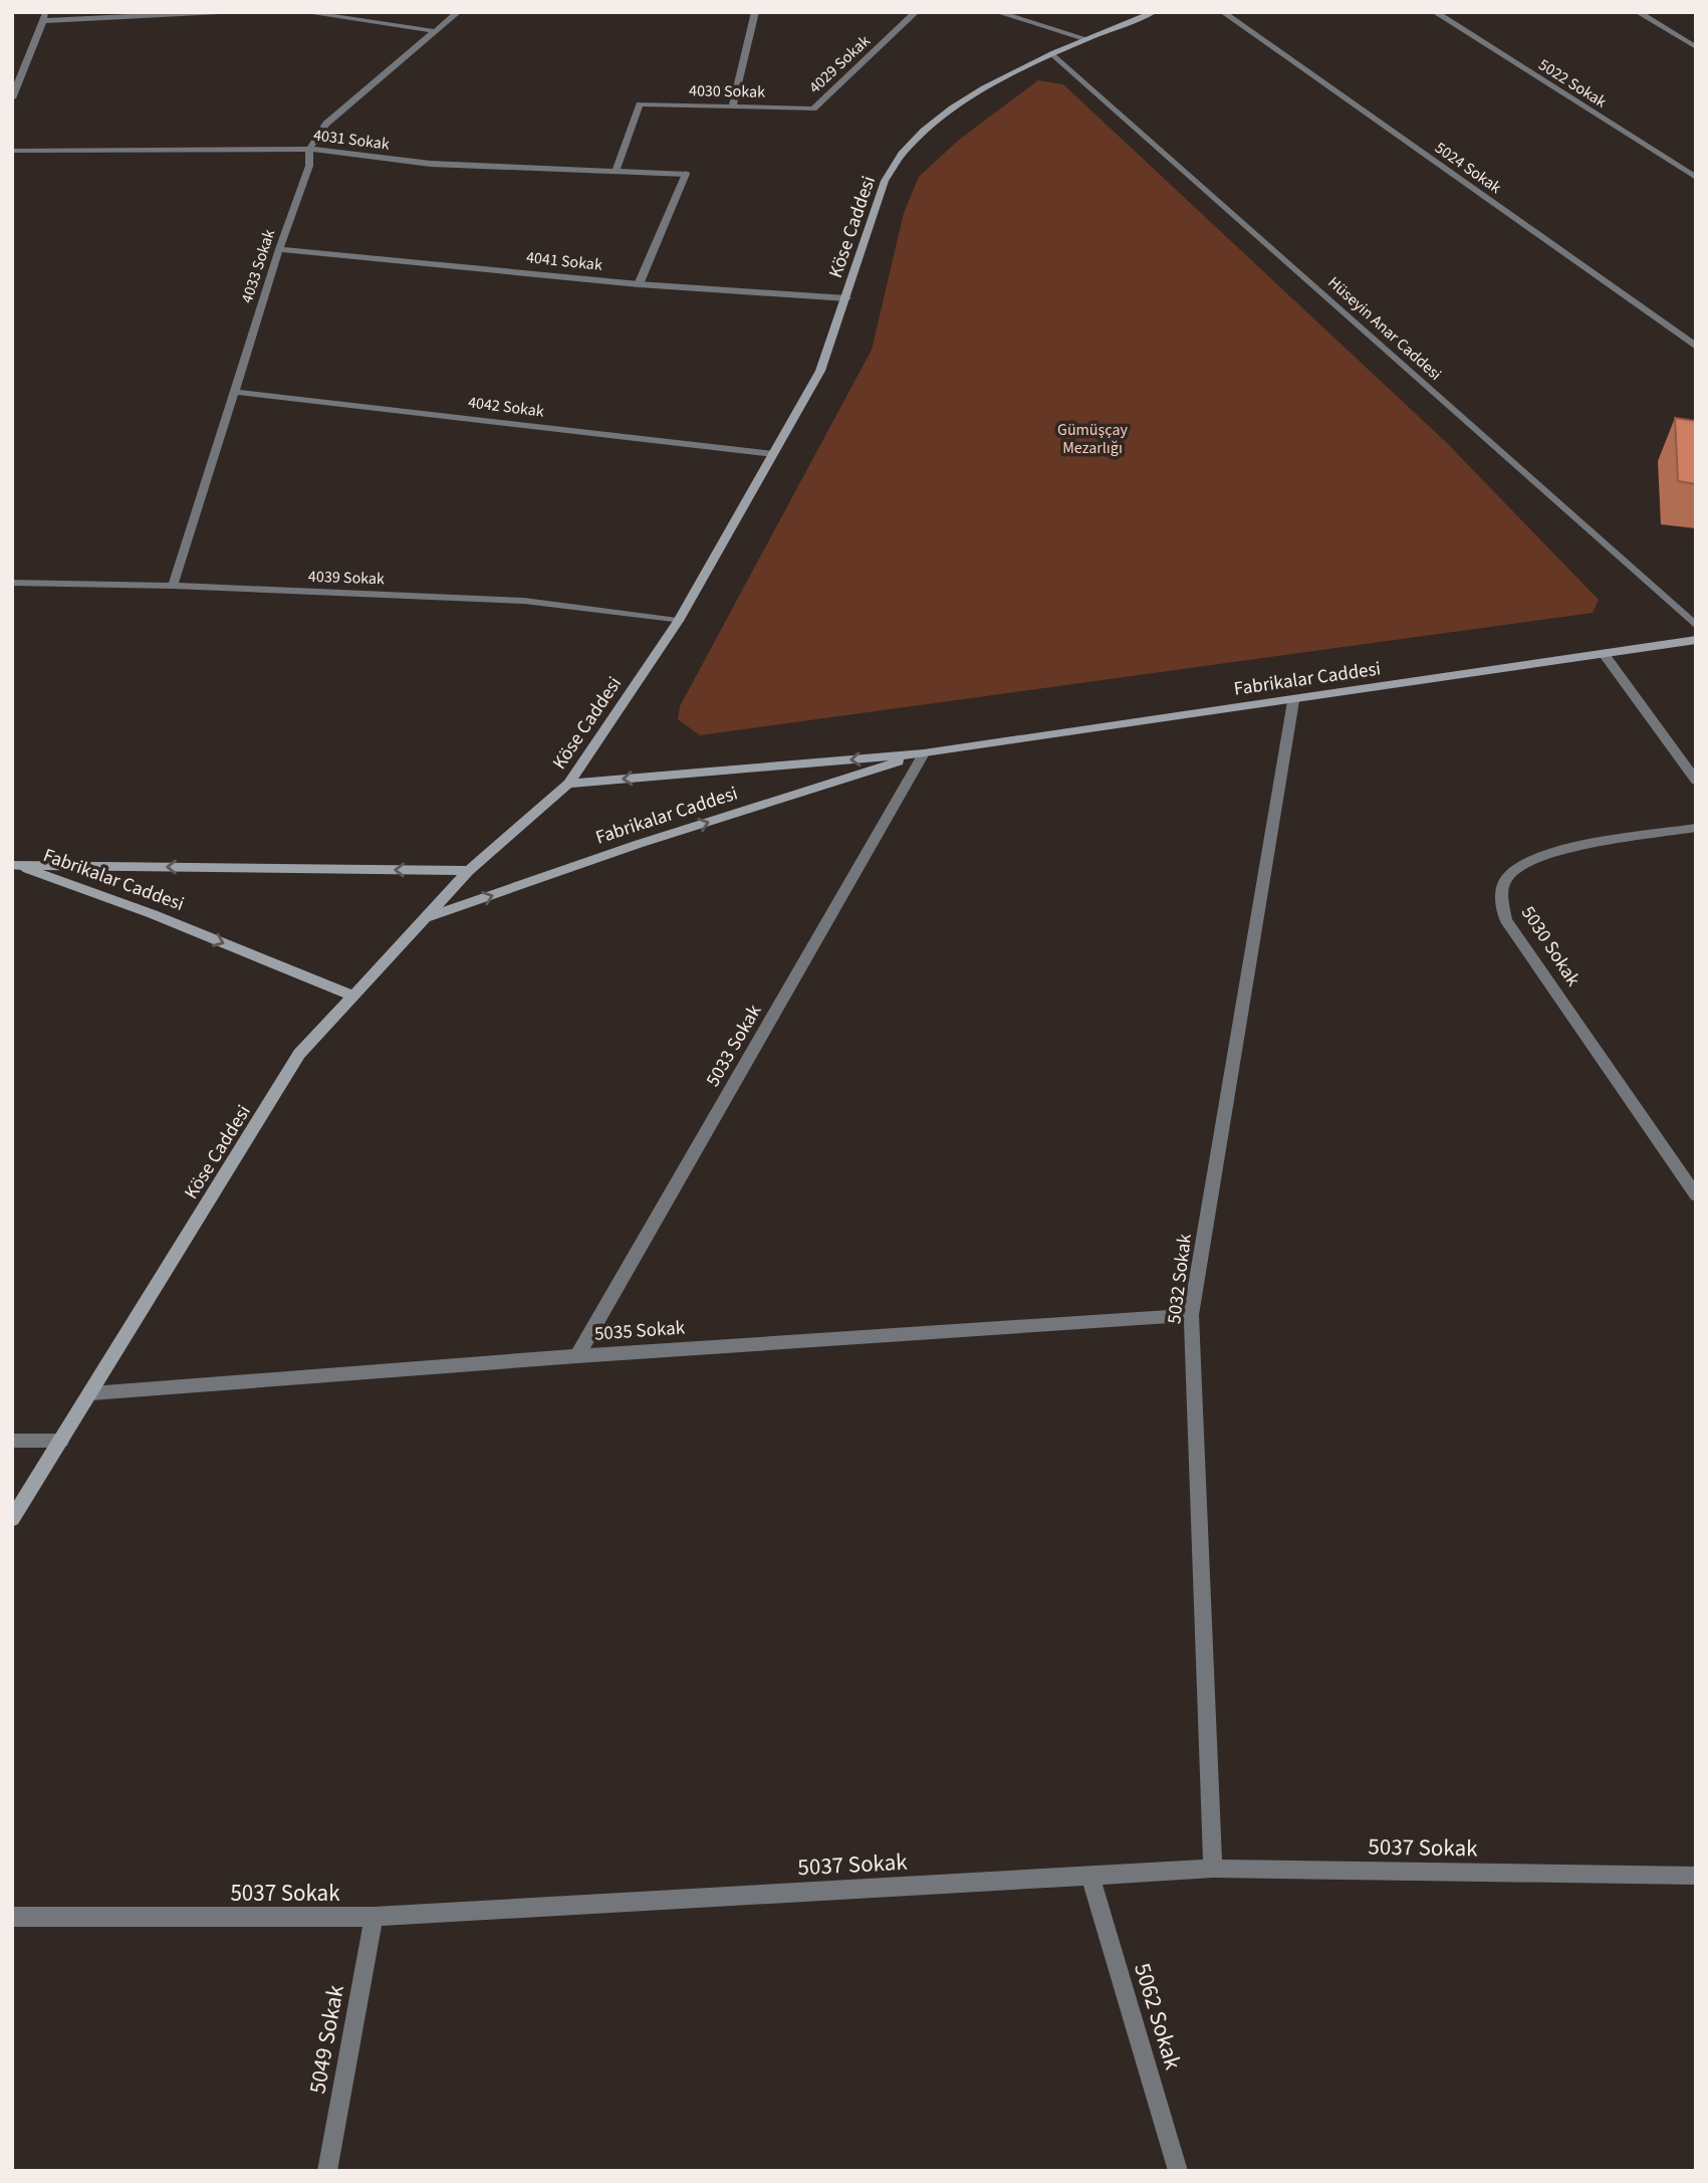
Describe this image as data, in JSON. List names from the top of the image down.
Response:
{
  "streets": {
    "street": [
      "4029 Sokak",
      "5022 Sokak",
      "4030 Sokak",
      "4031 Sokak",
      "5024 Sokak",
      "Köse Caddesi",
      "4041 Sokak",
      "4033 Sokak",
      "Hüseyin Anar Caddesi",
      "4042 Sokak",
      "4039 Sokak",
      "Fabrikalar Caddesi",
      "5030 Sokak",
      "5033 Sokak",
      "5032 Sokak",
      "5035 Sokak",
      "5037 Sokak",
      "5062 Sokak",
      "5049 Sokak"
    ]
  },
  "crossings": [
    ["4029 Sokak", "4030 Sokak"],
    ["4030 Sokak", "4031 Sokak"],
    ["4031 Sokak", "4041 Sokak"],
    ["4031 Sokak", "4033 Sokak"],
    ["Köse Caddesi", "4041 Sokak"],
    ["Köse Caddesi", "Hüseyin Anar Caddesi"],
    ["Köse Caddesi", "4042 Sokak"],
    ["Köse Caddesi", "4039 Sokak"],
    ["Köse Caddesi", "Fabrikalar Caddesi"],
    ["Köse Caddesi", "5035 Sokak"],
    ["4041 Sokak", "4033 Sokak"],
    ["4033 Sokak", "4042 Sokak"],
    ["4033 Sokak", "4039 Sokak"],
    ["Fabrikalar Caddesi", "5033 Sokak"],
    ["Fabrikalar Caddesi", "5032 Sokak"],
    ["5033 Sokak", "5035 Sokak"],
    ["5032 Sokak", "5035 Sokak"],
    ["5032 Sokak", "5037 Sokak"],
    ["5037 Sokak", "5062 Sokak"],
    ["5037 Sokak", "5049 Sokak"]
  ],
  "parks": ["Gümüşçay Mezarlığı"]
}
